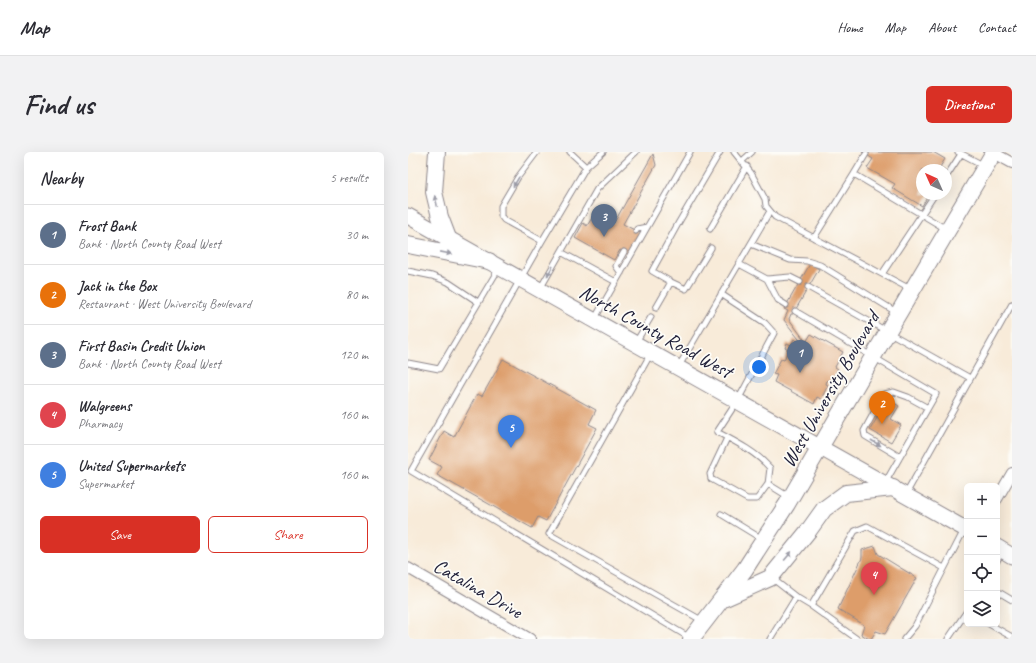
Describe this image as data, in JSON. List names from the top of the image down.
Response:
{
  "streets": {
    "main road": ["North County Road West", "West University Boulevard"],
    "street": ["Catalina Drive"]
  },
  "crossings": [
    ["North County Road West", "West University Boulevard"]
  ],
  "north": "top left",
  "page": {
    "header": "Map",
    "nav": [
      "Home",
      "Map",
      "About",
      "Contact"
    ],
    "buttons": [
      "Directions",
      ["Save", "Share"]
    ],
    "title": "Find us",
    "heading": ["Nearby", "5 results"],
    "list": [
      {
        "mark": "1",
        "name": "Frost Bank",
        "note": "Bank · North County Road West",
        "value": "30 m"
      },
      {
        "mark": "2",
        "name": "Jack in the Box",
        "note": "Restaurant · West University Boulevard",
        "value": "80 m"
      },
      {
        "mark": "3",
        "name": "First Basin Credit Union",
        "note": "Bank · North County Road West",
        "value": "120 m"
      },
      {
        "mark": "4",
        "name": "Walgreens",
        "note": "Pharmacy",
        "value": "160 m"
      },
      {
        "mark": "5",
        "name": "United Supermarkets",
        "note": "Supermarket",
        "value": "160 m"
      }
    ],
    "pins": [
      "3",
      "1",
      "2",
      "5",
      "4"
    ],
    "map_buttons": ["+", "−"]
  }
}
